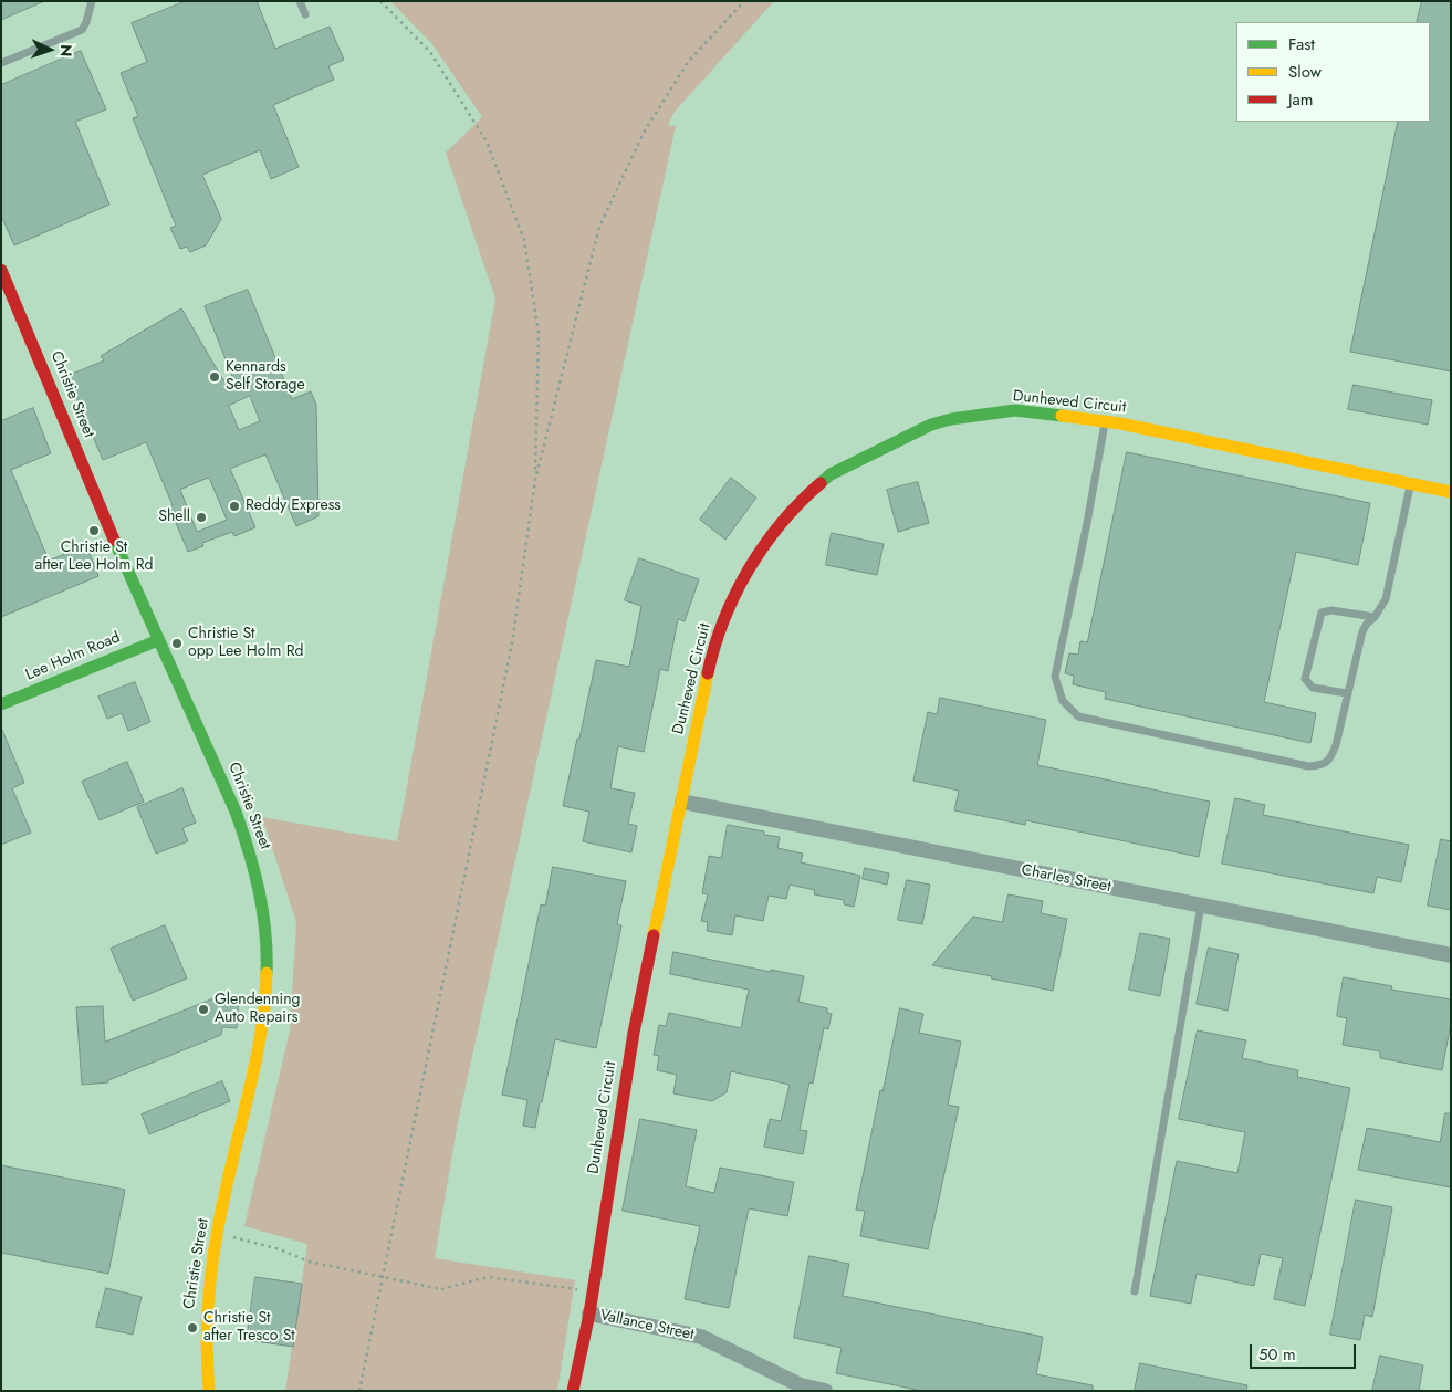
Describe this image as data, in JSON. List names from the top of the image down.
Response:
{
  "streets": {
    "street": [
      "Christie Street",
      "Dunheved Circuit",
      "Lee Holm Road",
      "Charles Street",
      "Vallance Street"
    ]
  },
  "crossings": [
    ["Christie Street", "Lee Holm Road"],
    ["Dunheved Circuit", "Charles Street"],
    ["Dunheved Circuit", "Vallance Street"]
  ],
  "places": [
    "Kennards Self Storage",
    "Reddy Express",
    "Shell",
    "Christie St after Lee Holm Rd",
    "Christie St opp Lee Holm Rd",
    "Glendenning Auto Repairs",
    "Christie St after Tresco St"
  ],
  "legend": ["Fast", "Slow", "Jam"],
  "scale_bar": "50 m",
  "north": "right"
}
